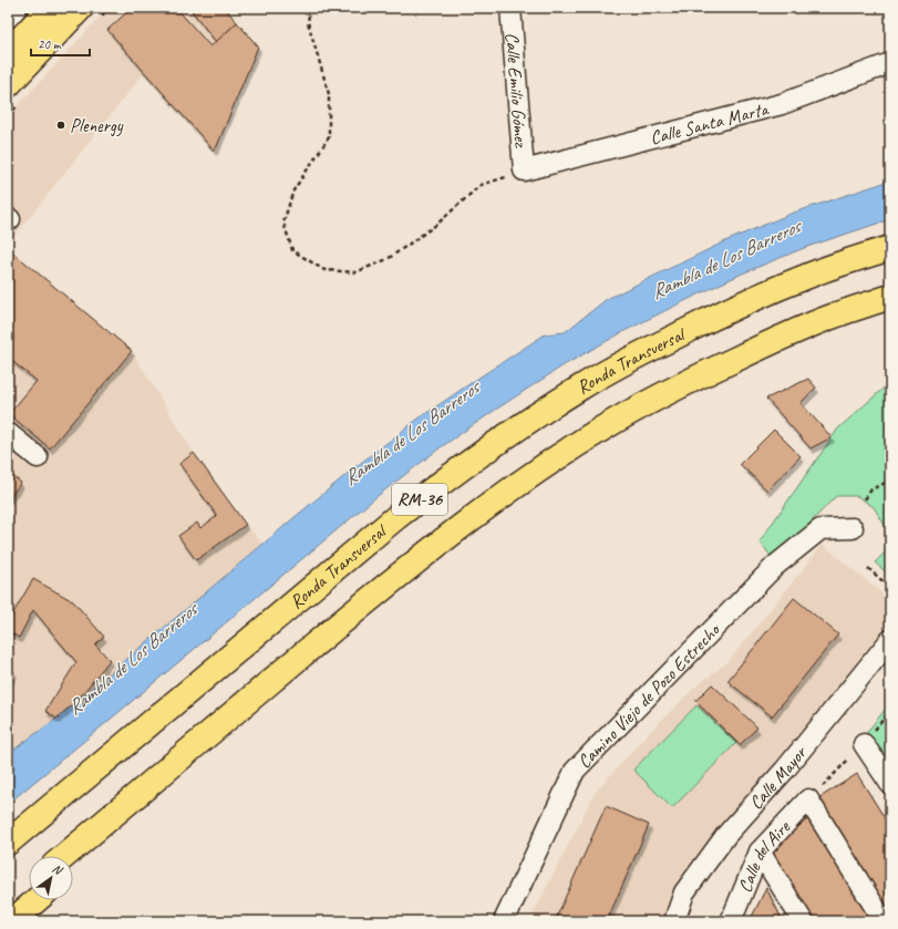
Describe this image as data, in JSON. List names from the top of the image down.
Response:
{
  "streets": {
    "main road": ["Ronda Transversal", "RM-36"],
    "street": [
      "Calle Emilio Gómez",
      "Calle Santa Marta",
      "Camino Viejo de Pozo Estrecho",
      "Calle Mayor",
      "Calle del Aire"
    ]
  },
  "crossings": [
    ["Calle Emilio Gómez", "Calle Santa Marta"]
  ],
  "water": ["Rambla de Los Barreros"],
  "places": ["Plenergy"],
  "scale_bar": "20 m",
  "north": "top right"
}
